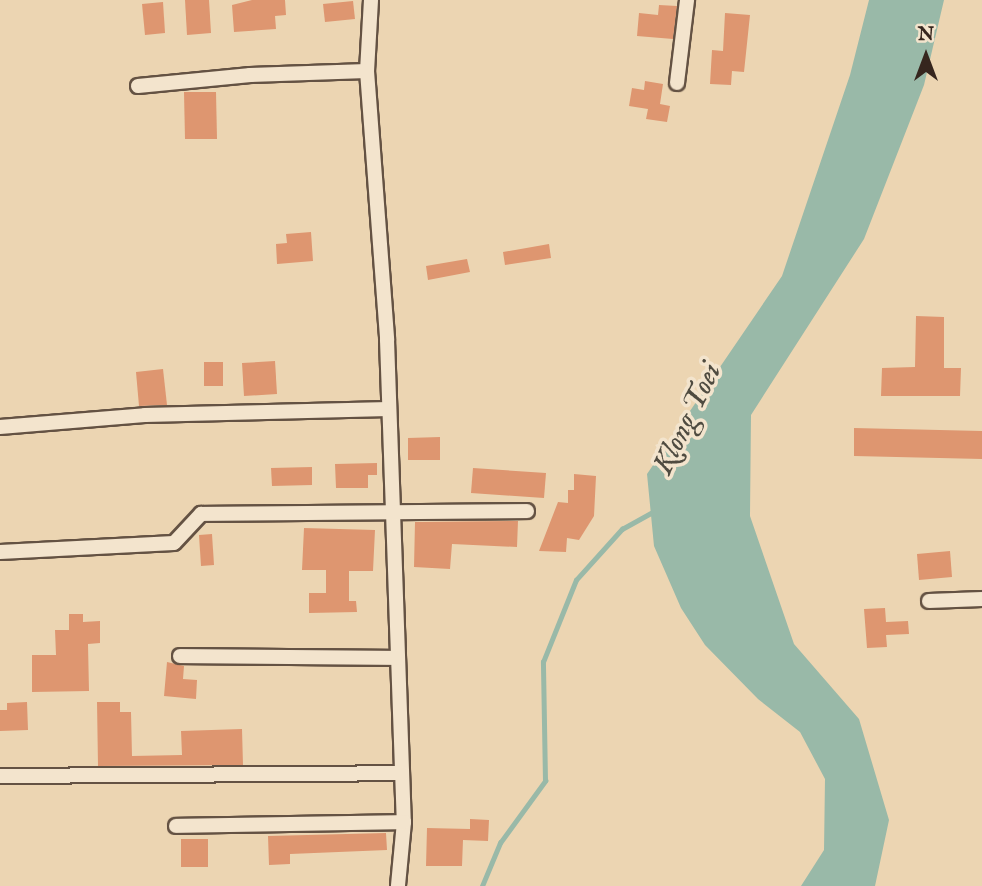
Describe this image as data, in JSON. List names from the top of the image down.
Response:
{
  "water": ["Klong Toei"],
  "north": "top"
}
